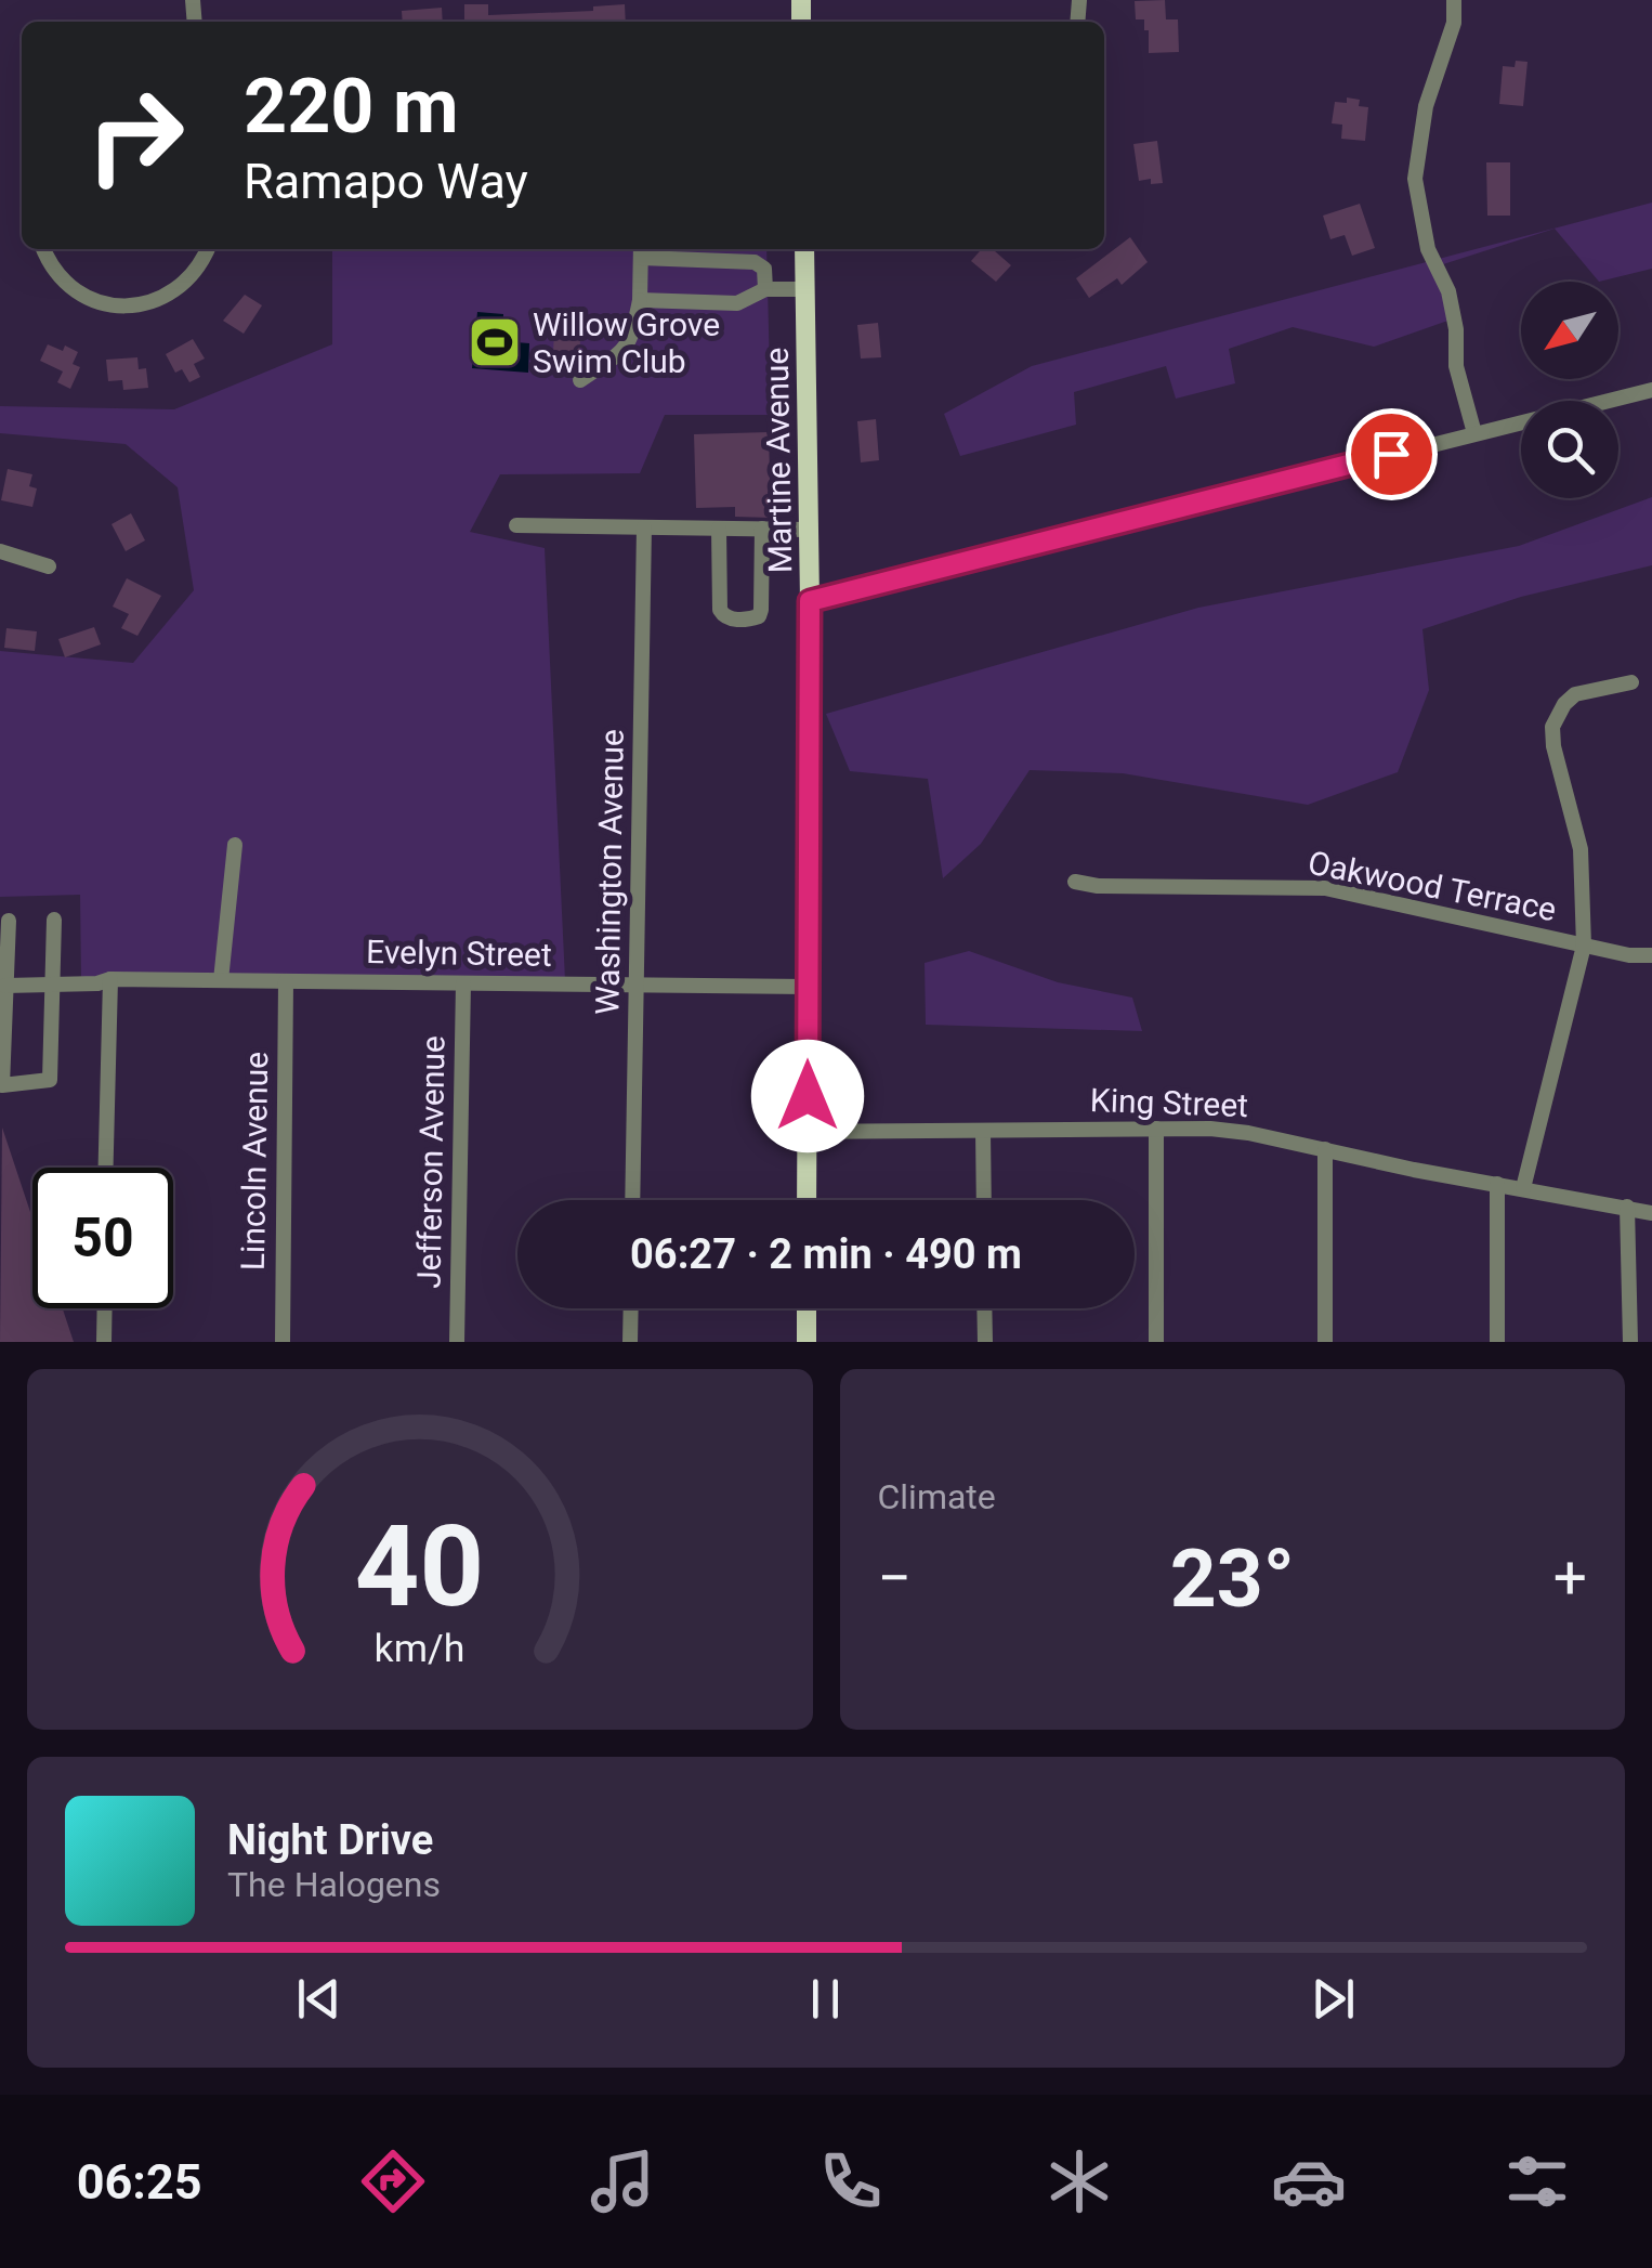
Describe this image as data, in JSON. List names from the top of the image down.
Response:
{
  "streets": {
    "main road": ["Martine Avenue"],
    "street": [
      "Washington Avenue",
      "Oakwood Terrace",
      "Evelyn Street",
      "King Street",
      "Lincoln Avenue",
      "Jefferson Avenue"
    ]
  },
  "crossings": [
    ["Martine Avenue", "Evelyn Street"],
    ["Martine Avenue", "King Street"],
    ["Washington Avenue", "Evelyn Street"],
    ["Evelyn Street", "Lincoln Avenue"],
    ["Evelyn Street", "Jefferson Avenue"]
  ],
  "places": {
    "sports": ["Willow Grove Swim Club"]
  },
  "north": "bottom left",
  "page": {
    "turn": ["220 m", "Ramapo Way"],
    "limit": "50",
    "trip": "06:27 · 2 min · 490 m",
    "tile": "Climate",
    "heat": ["−", "23°", "+"],
    "song": ["Night Drive", "The Halogens"],
    "tabs": "06:25",
    "gauge": ["40", "km/h"]
  }
}
